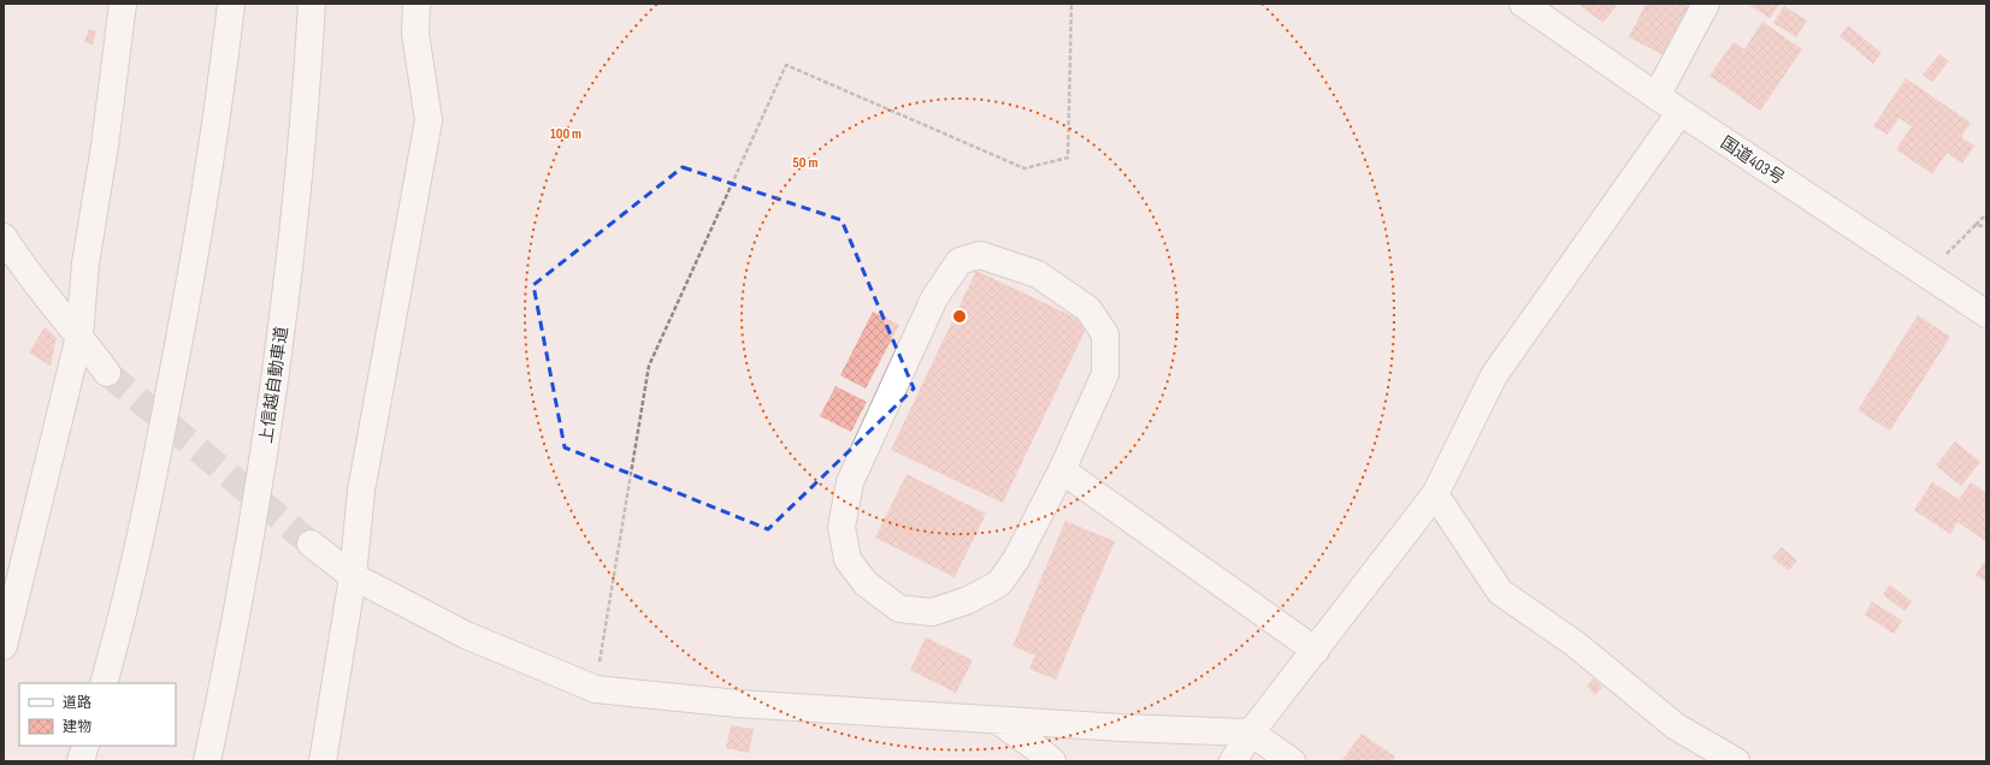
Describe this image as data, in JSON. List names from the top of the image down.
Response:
{
  "streets": {
    "main road": ["国道403号", "上信越自動車道"]
  },
  "legend": ["道路", "建物"],
  "rings": ["100 m", "50 m"]
}
